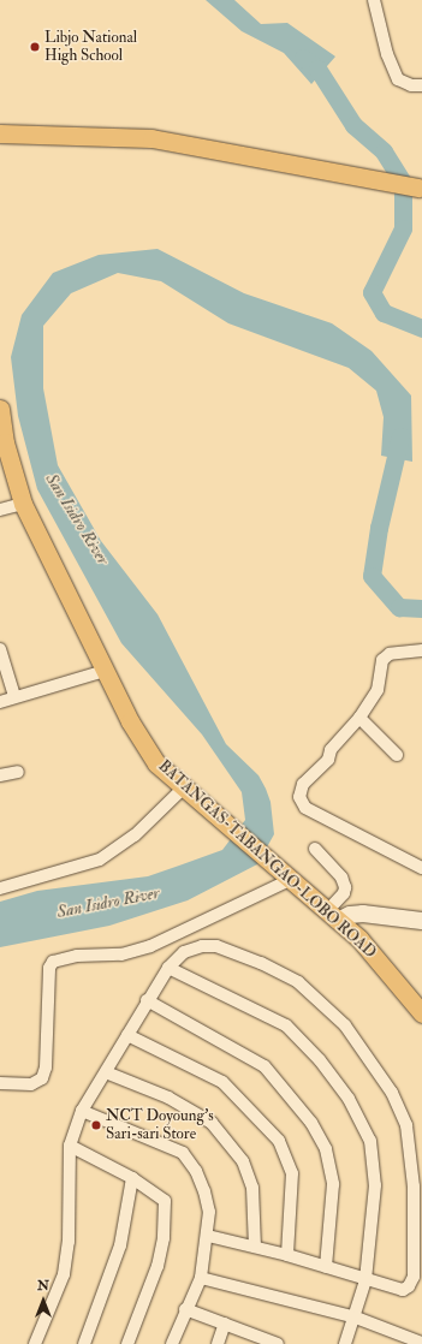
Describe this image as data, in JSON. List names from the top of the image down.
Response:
{
  "streets": {
    "main road": ["BATANGAS-TABANGAO-LOBO ROAD"]
  },
  "water": ["San Isidro River"],
  "places": ["Libjo National High School", "NCT Doyoung's Sari-sari Store"],
  "north": "top"
}
